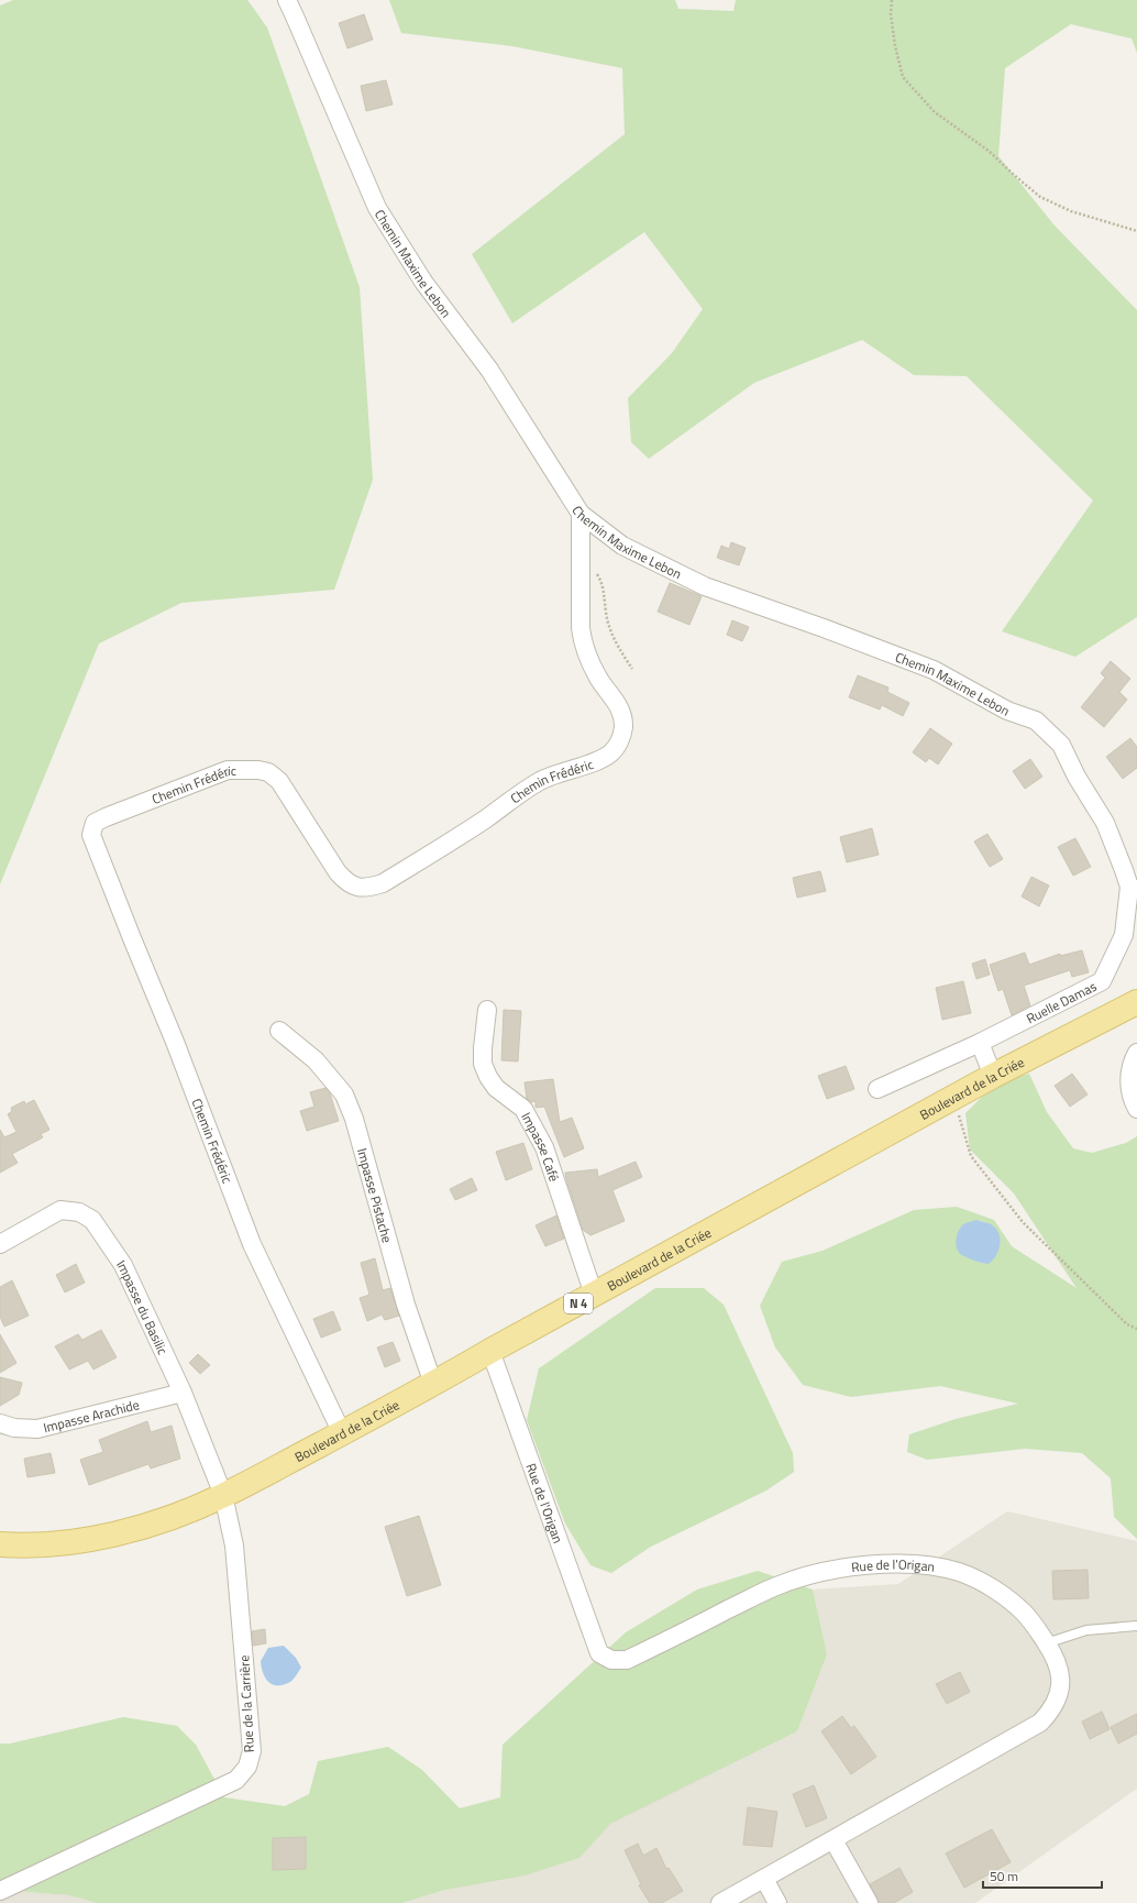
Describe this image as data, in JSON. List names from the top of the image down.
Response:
{
  "streets": {
    "main road": ["Boulevard de la Criée", "N 4"],
    "street": [
      "Chemin Maxime Lebon",
      "Chemin Frédéric",
      "Ruelle Damas",
      "Impasse Café",
      "Impasse Pistache",
      "Impasse du Basilic",
      "Impasse Arachide",
      "Rue de l'Origan",
      "Rue de la Carrière"
    ]
  },
  "crossings": [
    ["Chemin Maxime Lebon", "Chemin Frédéric"],
    ["Chemin Maxime Lebon", "Ruelle Damas"],
    ["Chemin Frédéric", "Boulevard de la Criée"],
    ["Boulevard de la Criée", "Impasse Café"],
    ["Boulevard de la Criée", "Impasse Pistache"],
    ["Boulevard de la Criée", "Impasse du Basilic"],
    ["Boulevard de la Criée", "Rue de l'Origan"],
    ["Boulevard de la Criée", "Rue de la Carrière"],
    ["Impasse du Basilic", "Impasse Arachide"],
    ["Impasse du Basilic", "Rue de la Carrière"]
  ],
  "scale_bar": "50 m"
}
